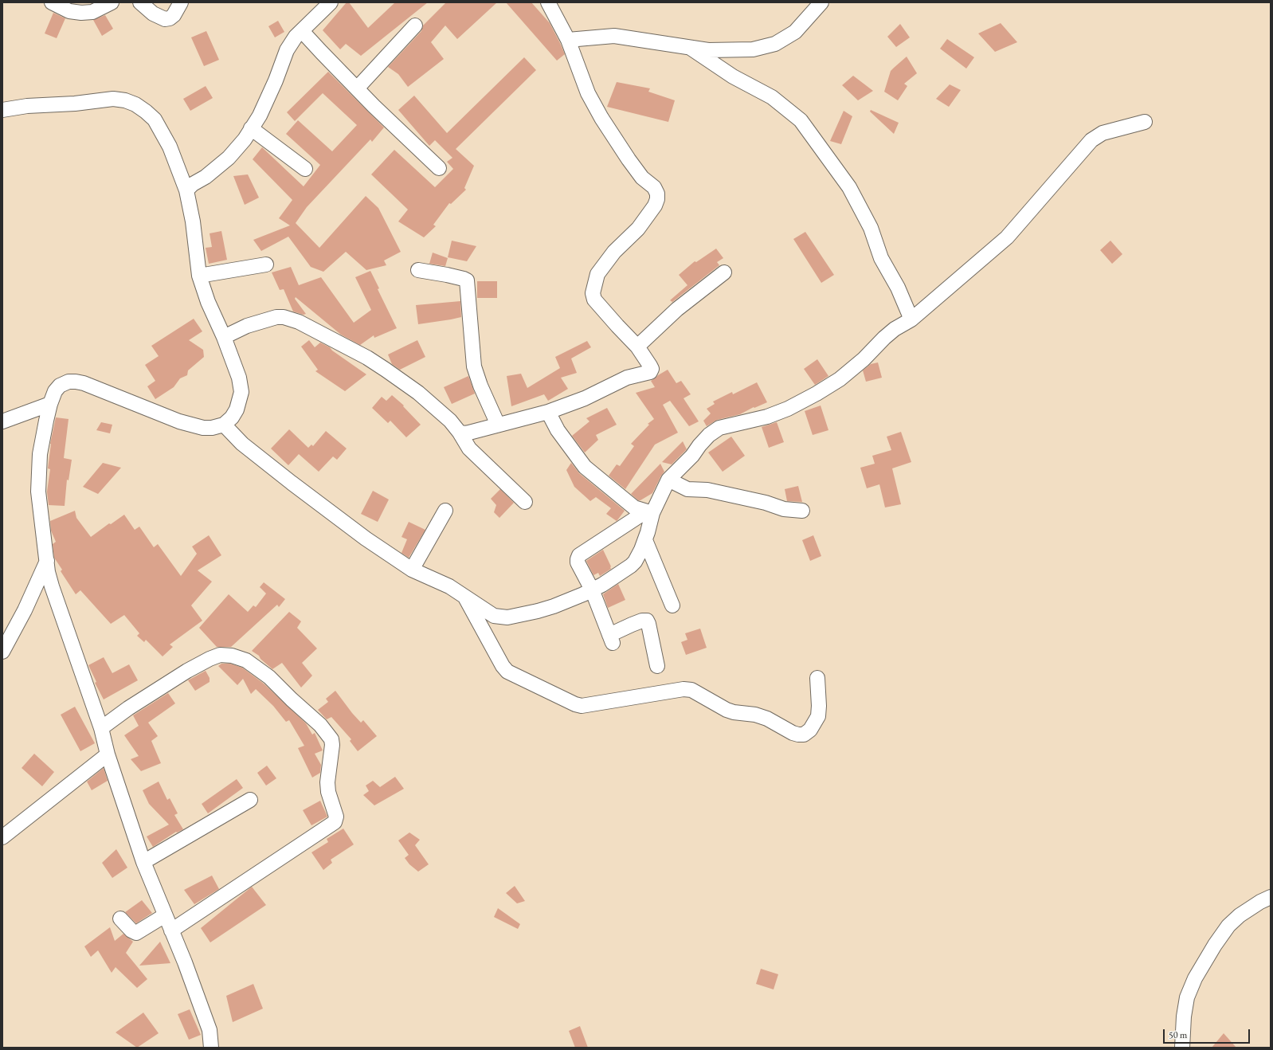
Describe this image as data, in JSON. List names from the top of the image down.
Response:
{
  "scale_bar": "50 m"
}
